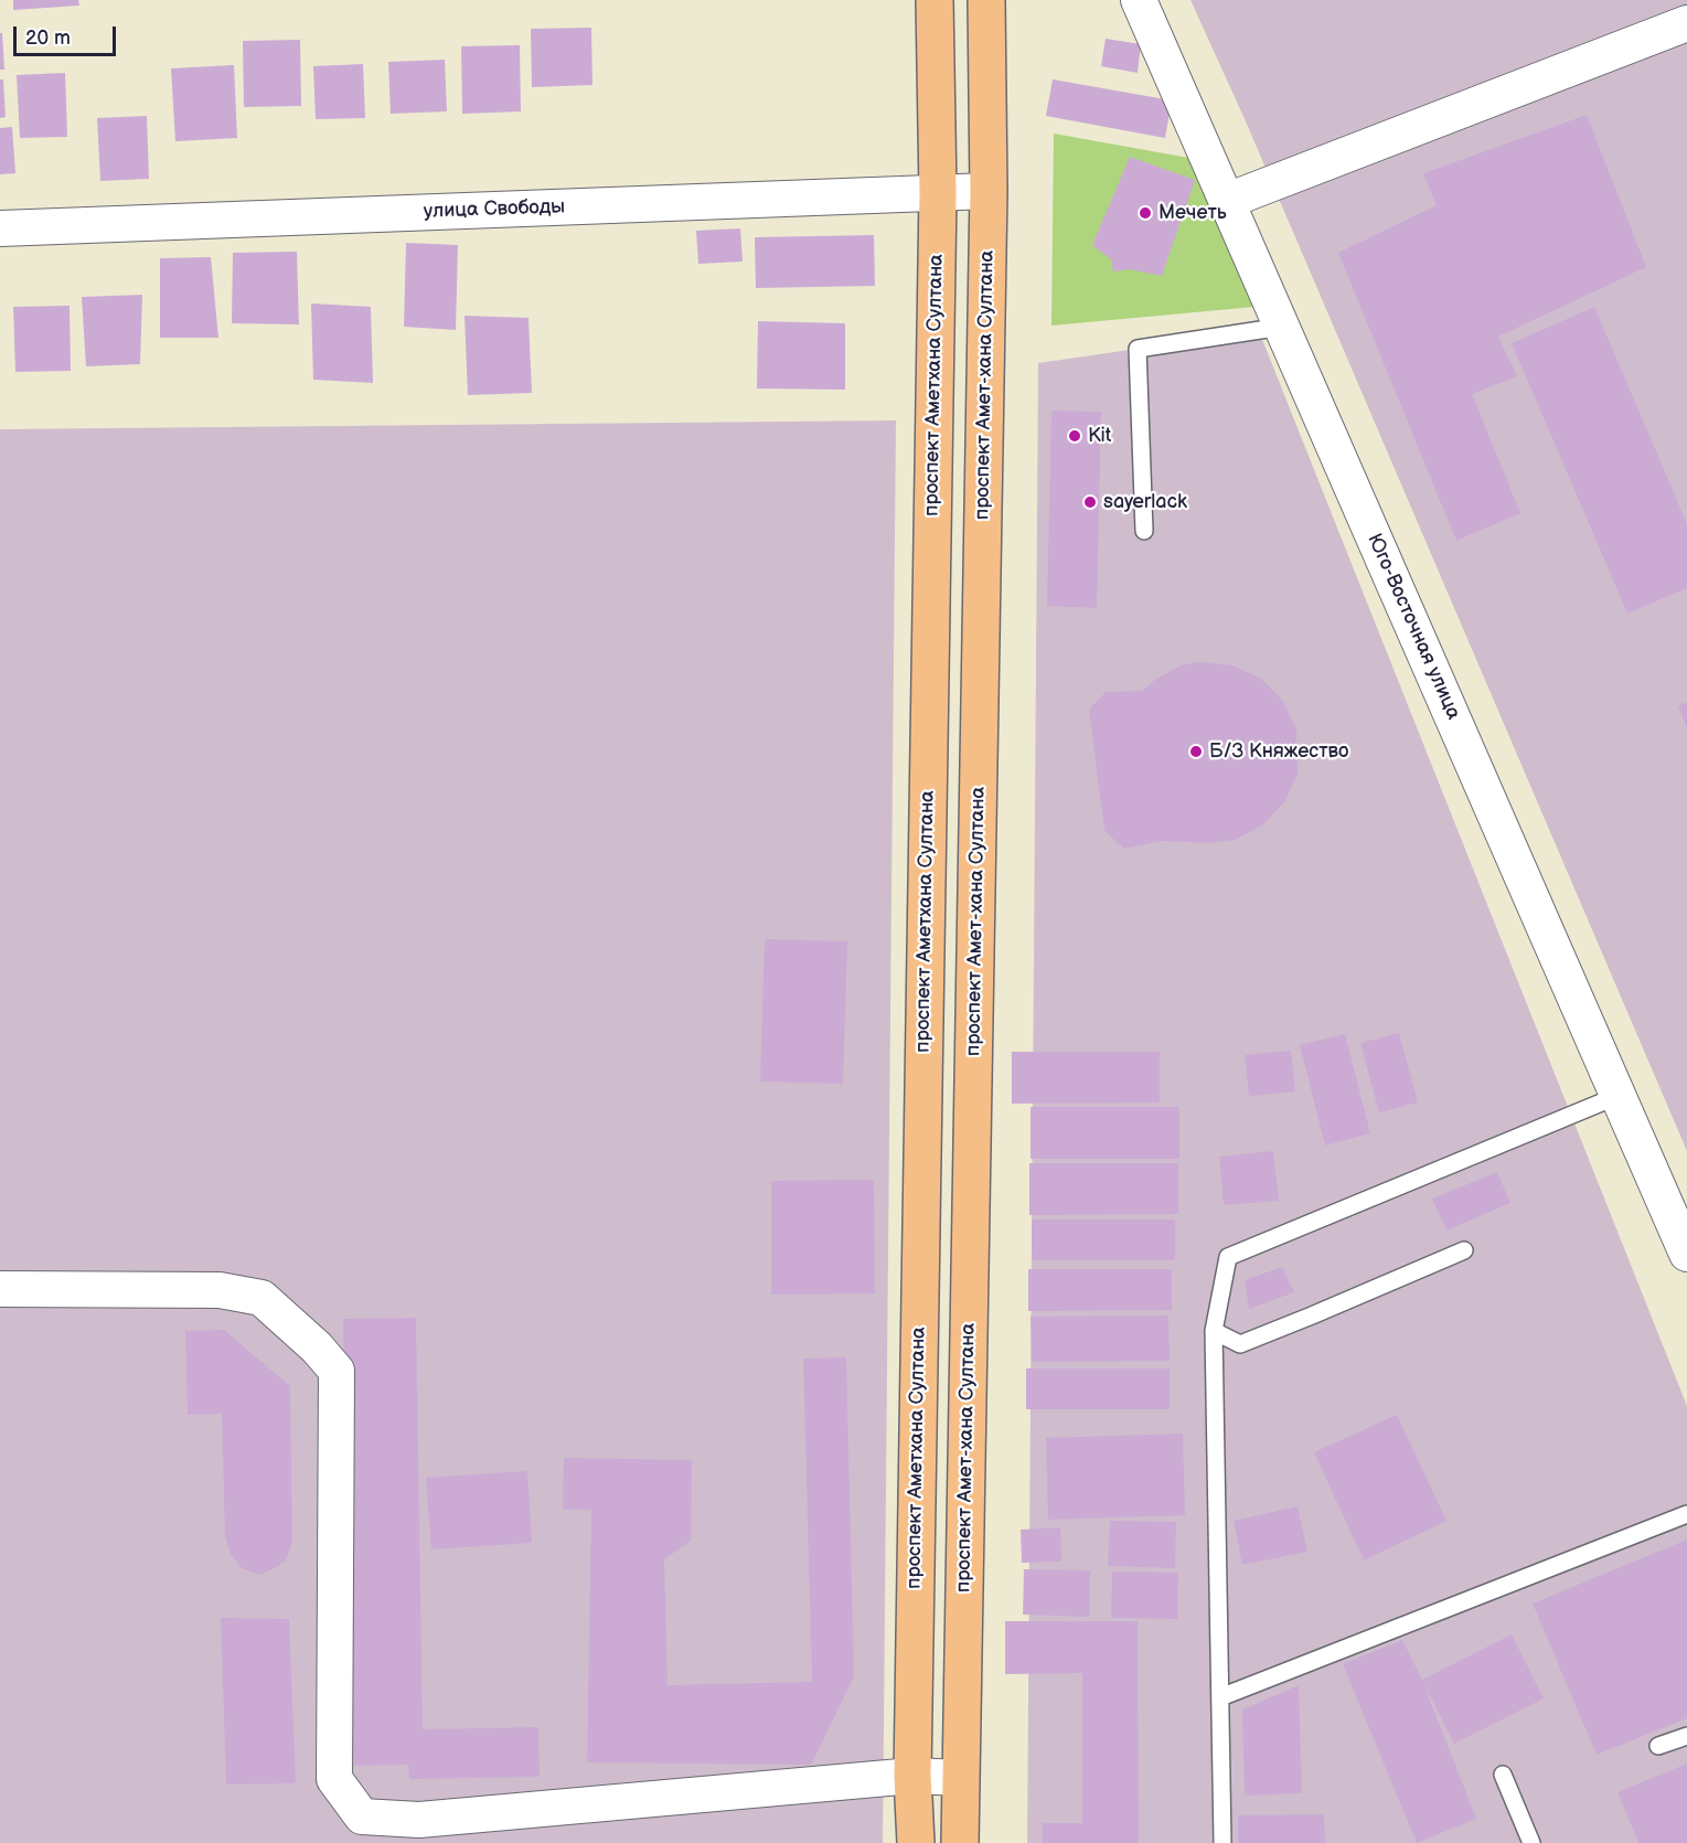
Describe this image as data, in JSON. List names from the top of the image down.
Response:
{
  "streets": {
    "main road": ["проспект Аметхана Султана", "проспект Амет-хана Султана"],
    "street": ["улица Свободы", "Юго-Восточная улица"]
  },
  "crossings": [
    ["улица Свободы", "проспект Аметхана Султана"],
    ["улица Свободы", "проспект Амет-хана Султана"]
  ],
  "places": [
    "Мечеть",
    "Kit",
    "sayerlack",
    "Б/З Княжество"
  ],
  "scale_bar": "20 m"
}
